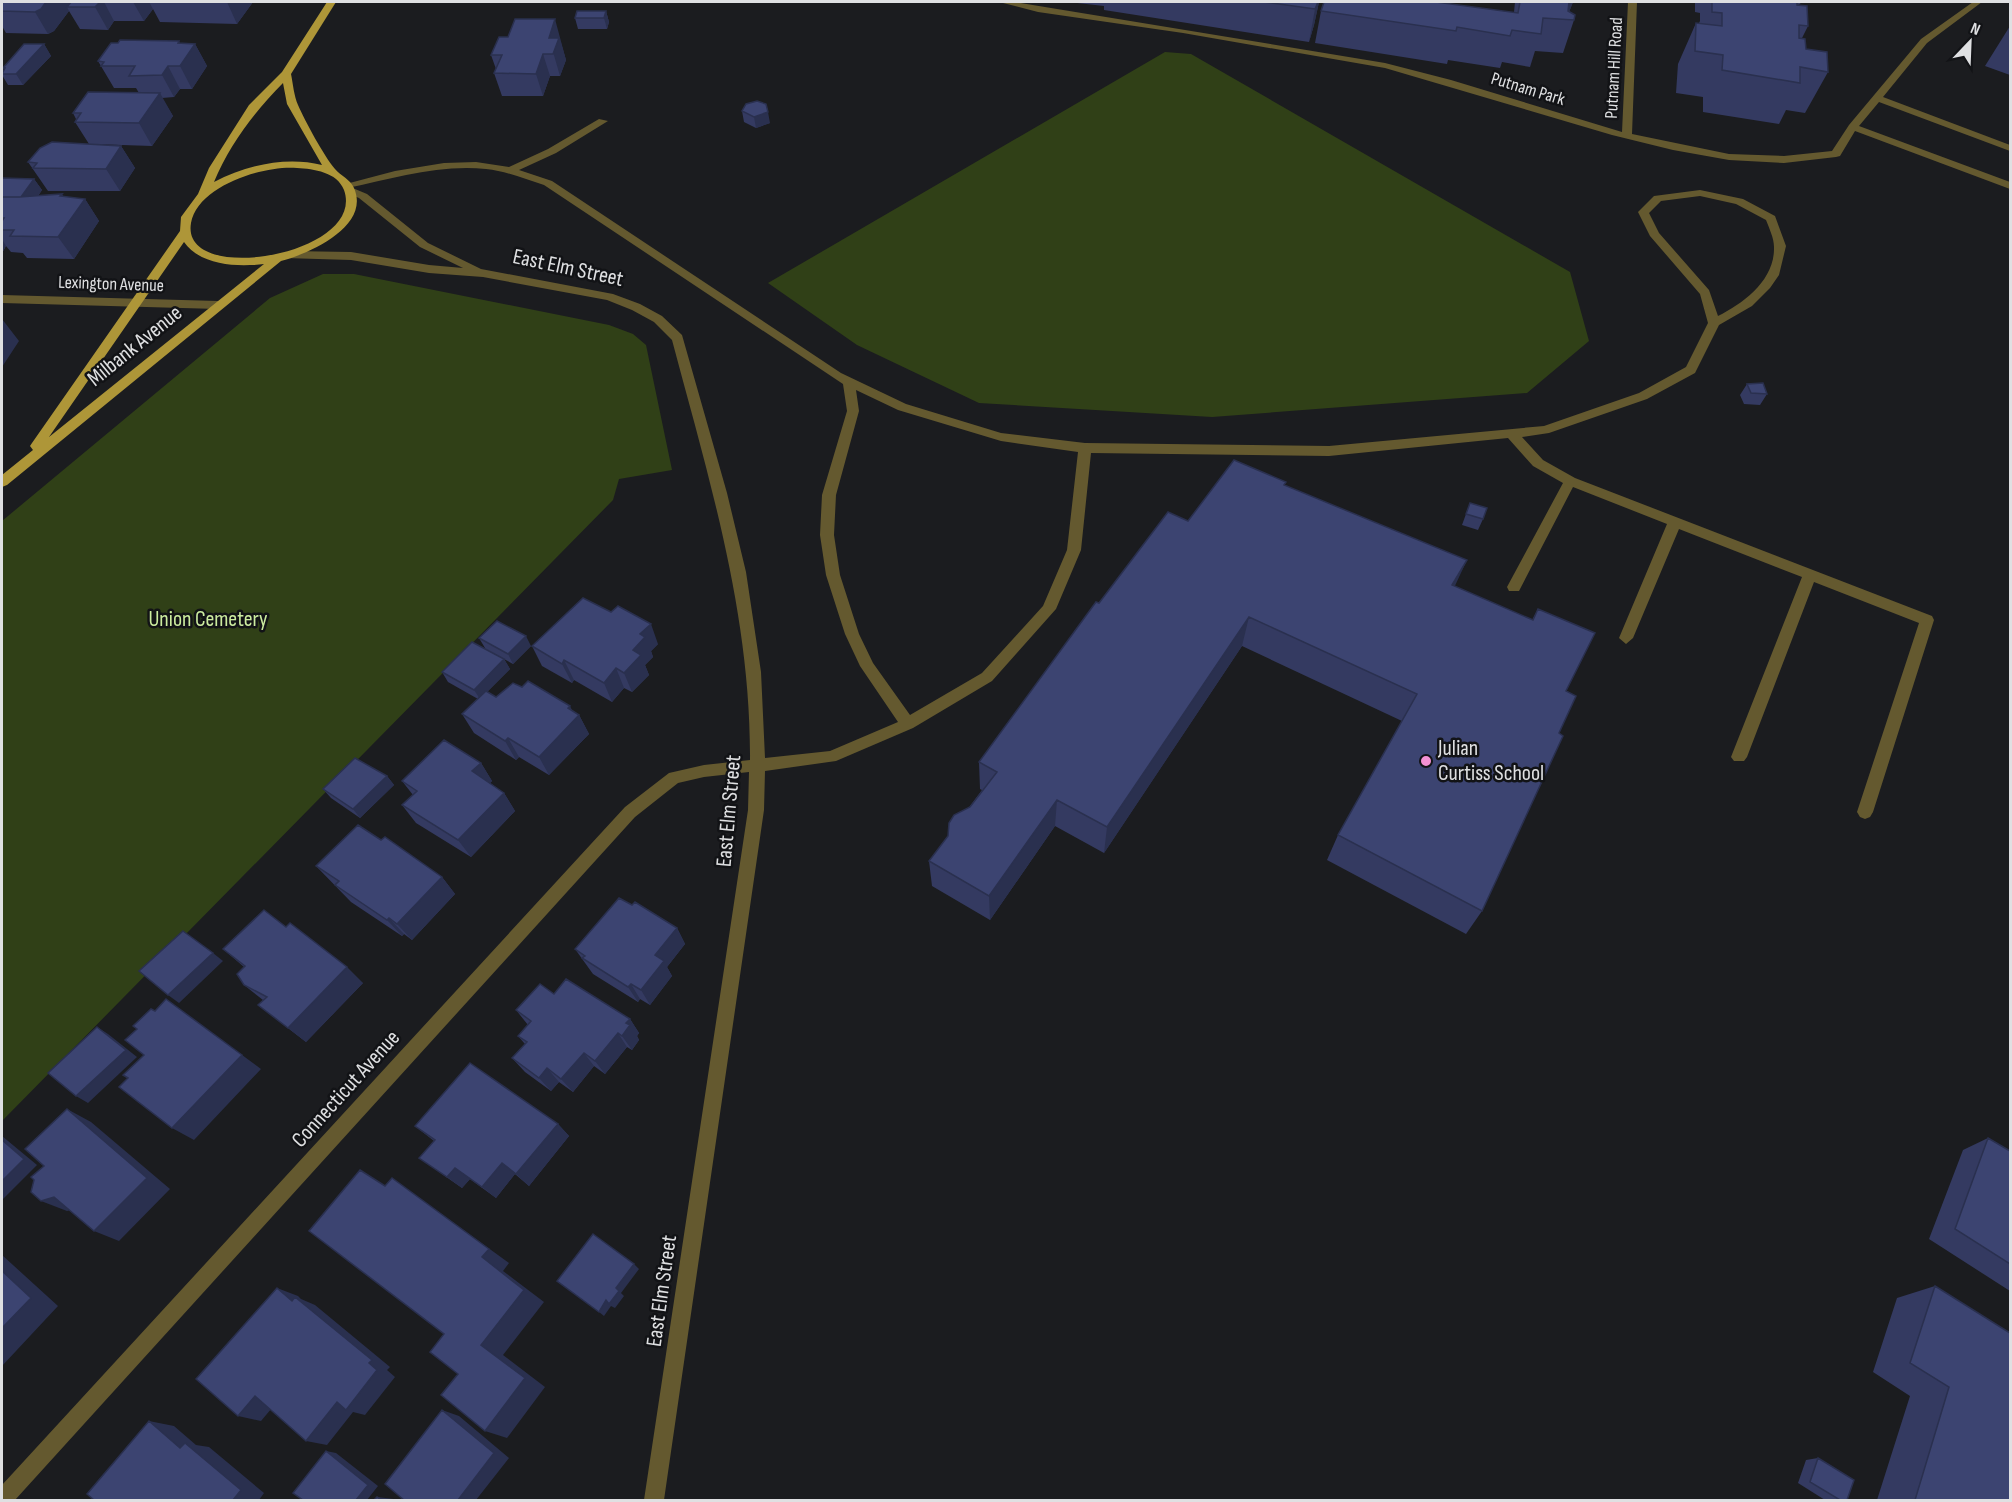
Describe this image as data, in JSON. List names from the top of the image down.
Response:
{
  "streets": {
    "main road": ["Milbank Avenue"],
    "street": [
      "Putnam Hill Road",
      "Putnam Park",
      "East Elm Street",
      "Lexington Avenue",
      "Connecticut Avenue"
    ]
  },
  "crossings": [
    ["Putnam Hill Road", "Putnam Park"],
    ["East Elm Street", "Milbank Avenue"],
    ["East Elm Street", "Connecticut Avenue"],
    ["Lexington Avenue", "Milbank Avenue"]
  ],
  "parks": ["Union Cemetery"],
  "places": ["Julian Curtiss School"],
  "north": "top right"
}
